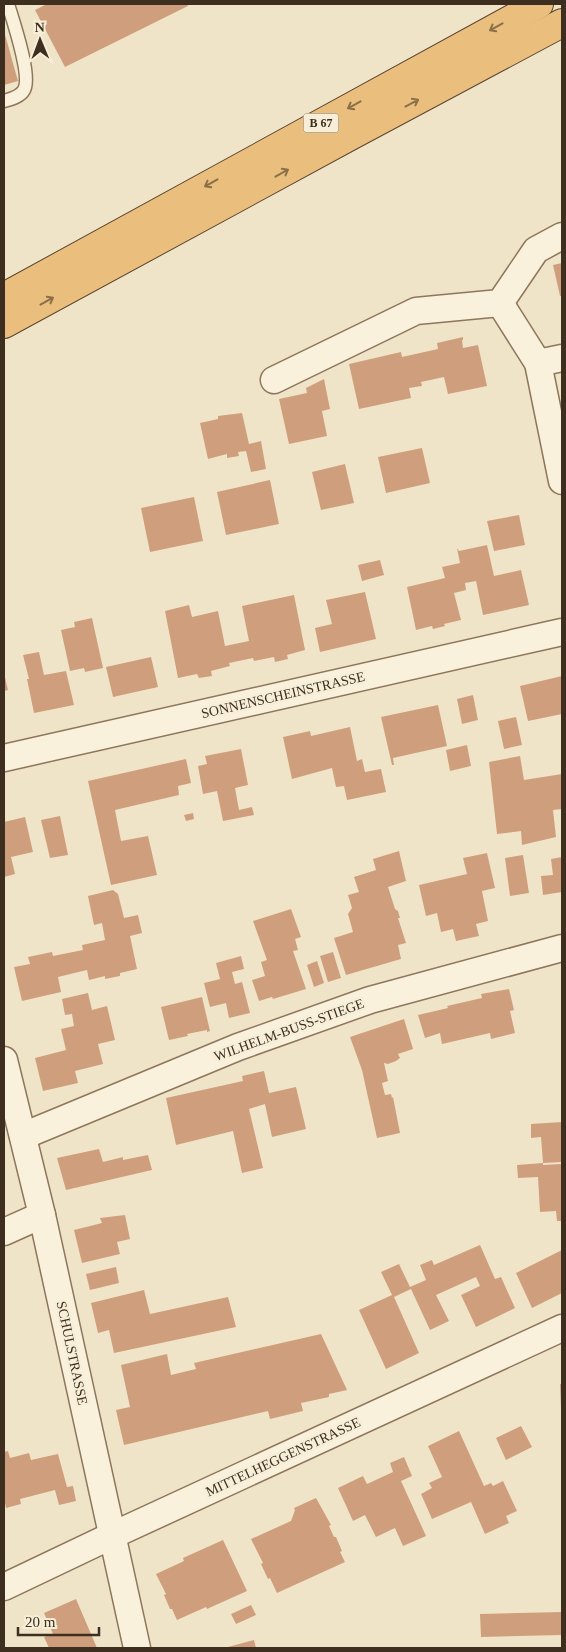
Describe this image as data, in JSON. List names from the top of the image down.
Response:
{
  "streets": {
    "highway": ["B 67"],
    "street": [
      "SONNENSCHEINSTRASSE",
      "WILHELM-BUSS-STIEGE",
      "SCHULSTRASSE",
      "MITTELHEGGENSTRASSE"
    ]
  },
  "crossings": [
    ["WILHELM-BUSS-STIEGE", "SCHULSTRASSE"],
    ["SCHULSTRASSE", "MITTELHEGGENSTRASSE"]
  ],
  "scale_bar": "20 m",
  "north": "top"
}
